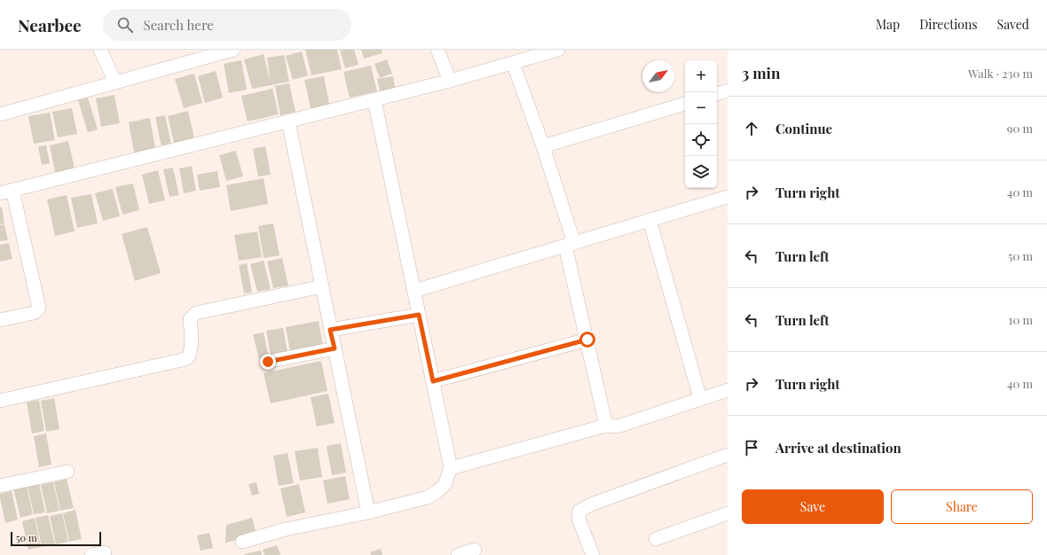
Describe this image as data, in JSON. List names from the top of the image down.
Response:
{
  "scale_bar": "50 m",
  "north": "top right",
  "page": {
    "header": "Nearbee",
    "search": "Search here",
    "nav": ["Map", "Directions", "Saved"],
    "heading": ["3 min", "Walk · 230 m"],
    "map_buttons": ["+", "−"],
    "list": [
      ["Continue", "90 m"],
      ["Turn right", "40 m"],
      ["Turn left", "50 m"],
      ["Turn left", "10 m"],
      ["Turn right", "40 m"],
      "Arrive at destination"
    ],
    "buttons": ["Save", "Share"],
    "scale": "50 m"
  }
}
